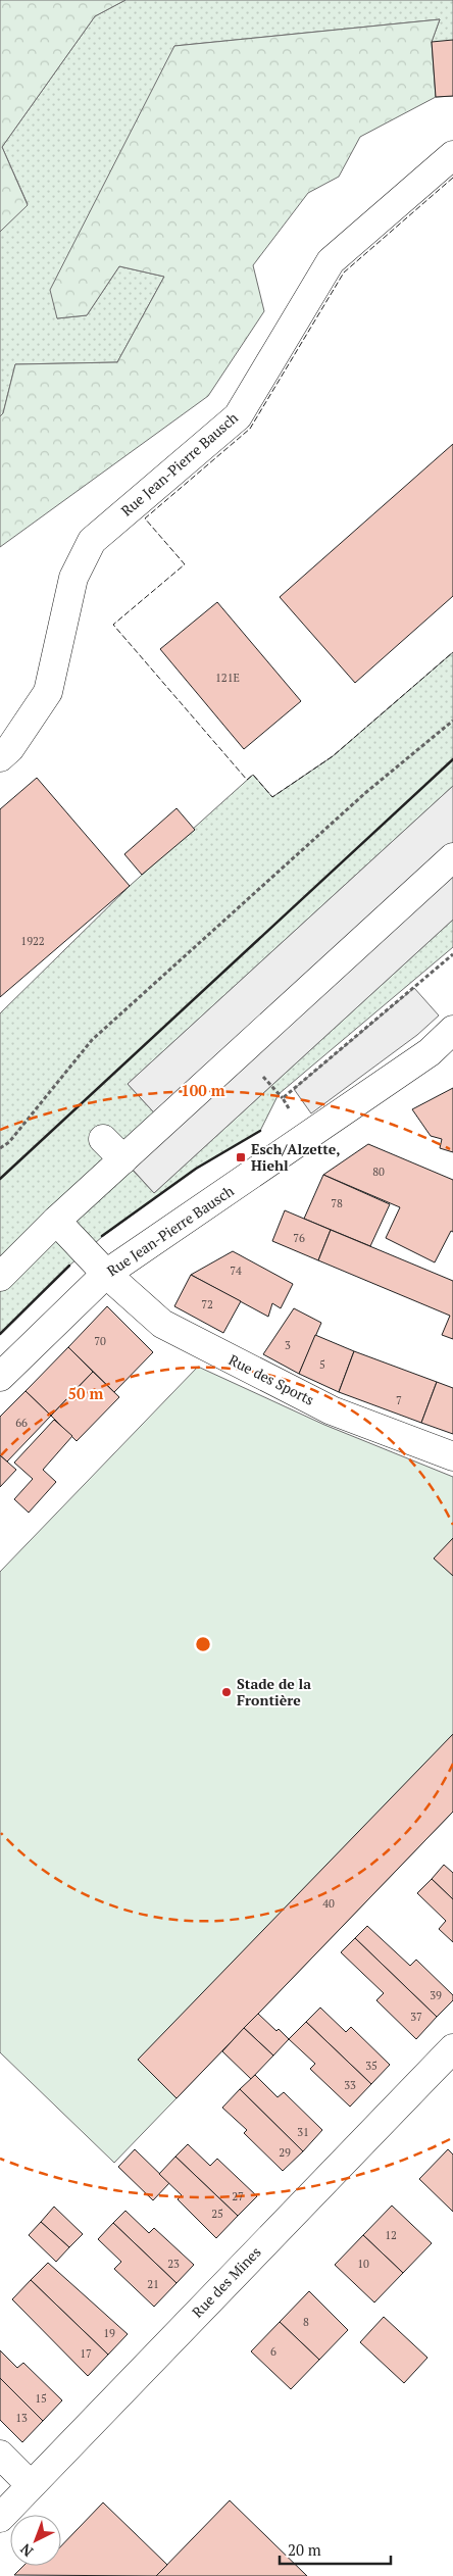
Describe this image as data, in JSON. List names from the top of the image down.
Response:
{
  "streets": {
    "street": ["Rue Jean-Pierre Bausch", "Rue des Sports", "Rue des Mines"]
  },
  "crossings": [
    ["Rue Jean-Pierre Bausch", "Rue des Sports"]
  ],
  "places": {
    "transit": ["Esch/Alzette, Hiehl"],
    "other": ["Stade de la Frontière"]
  },
  "house_numbers": [
    "121E",
    "1922",
    "80",
    "78",
    "76",
    "74",
    "72",
    "70",
    "3",
    "5",
    "7",
    "66",
    "40",
    "39",
    "37",
    "35",
    "33",
    "31",
    "29",
    "27",
    "25",
    "12",
    "23",
    "10",
    "21",
    "8",
    "19",
    "6",
    "17",
    "15",
    "13"
  ],
  "scale_bar": "20 m",
  "north": "bottom left",
  "rings": ["100 m", "50 m"]
}
